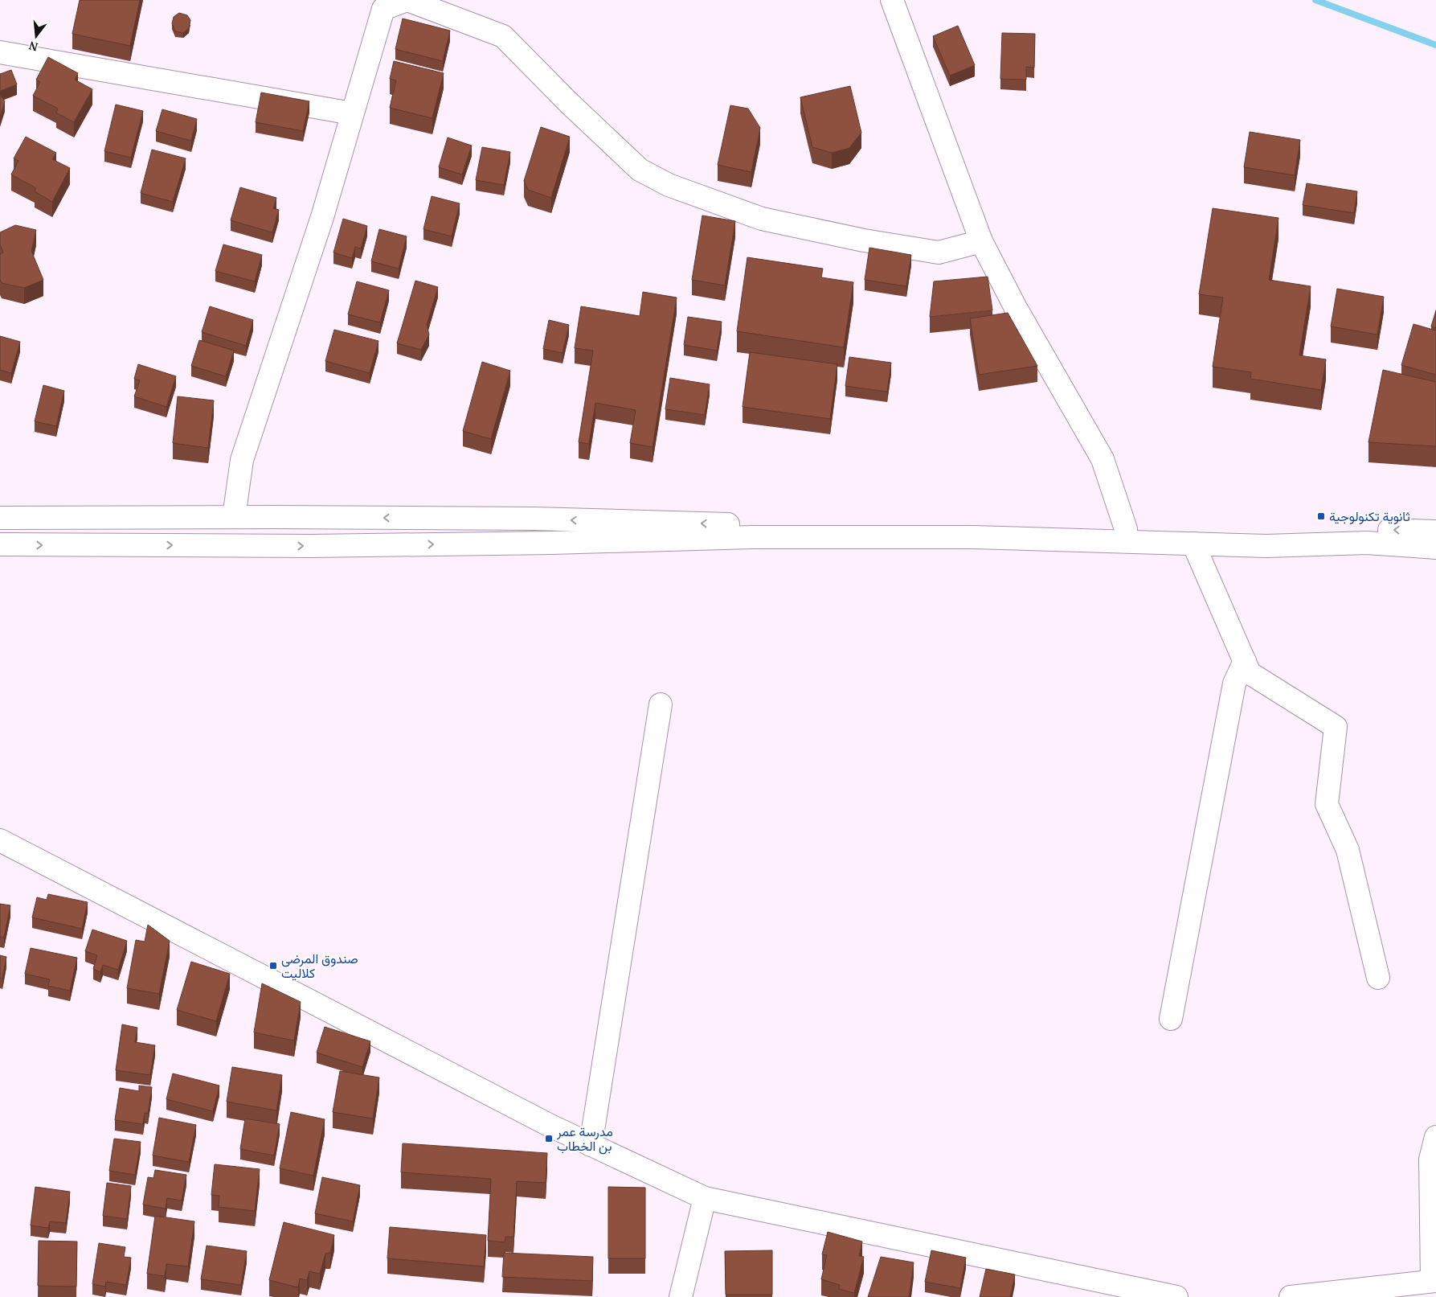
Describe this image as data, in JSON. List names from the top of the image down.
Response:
{
  "places": {
    "transit": ["ثانوية تكنولوجية", "صندوق المرضى كلاليت", "مدرسة عمر بن الخطاب"]
  },
  "north": "bottom"
}
